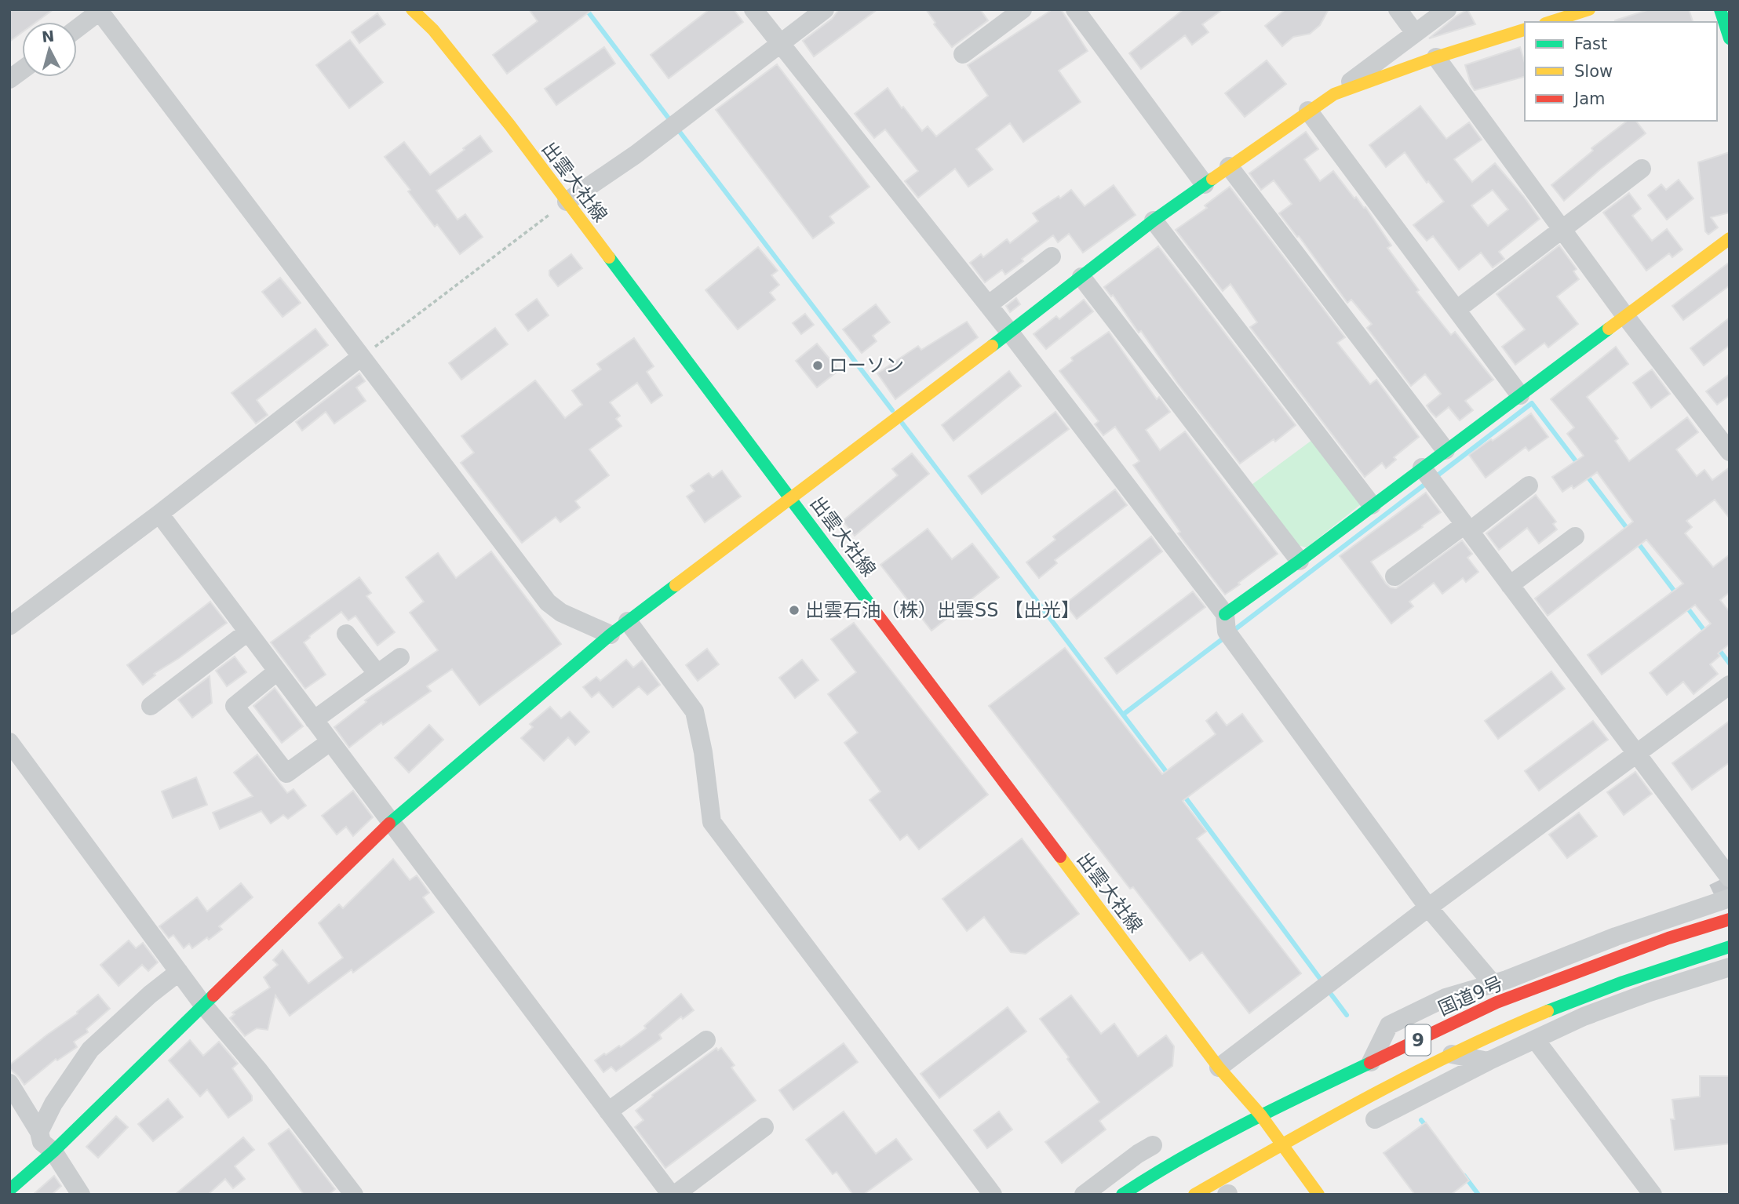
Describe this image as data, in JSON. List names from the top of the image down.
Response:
{
  "streets": {
    "main road": ["出雲大社線", "国道9号", "9"]
  },
  "crossings": [
    ["出雲大社線", "国道9号"],
    ["出雲大社線", "9"]
  ],
  "places": ["ローソン", "出雲石油（株）出雲SS 【出光】"],
  "legend": ["Fast", "Slow", "Jam"],
  "north": "top"
}
